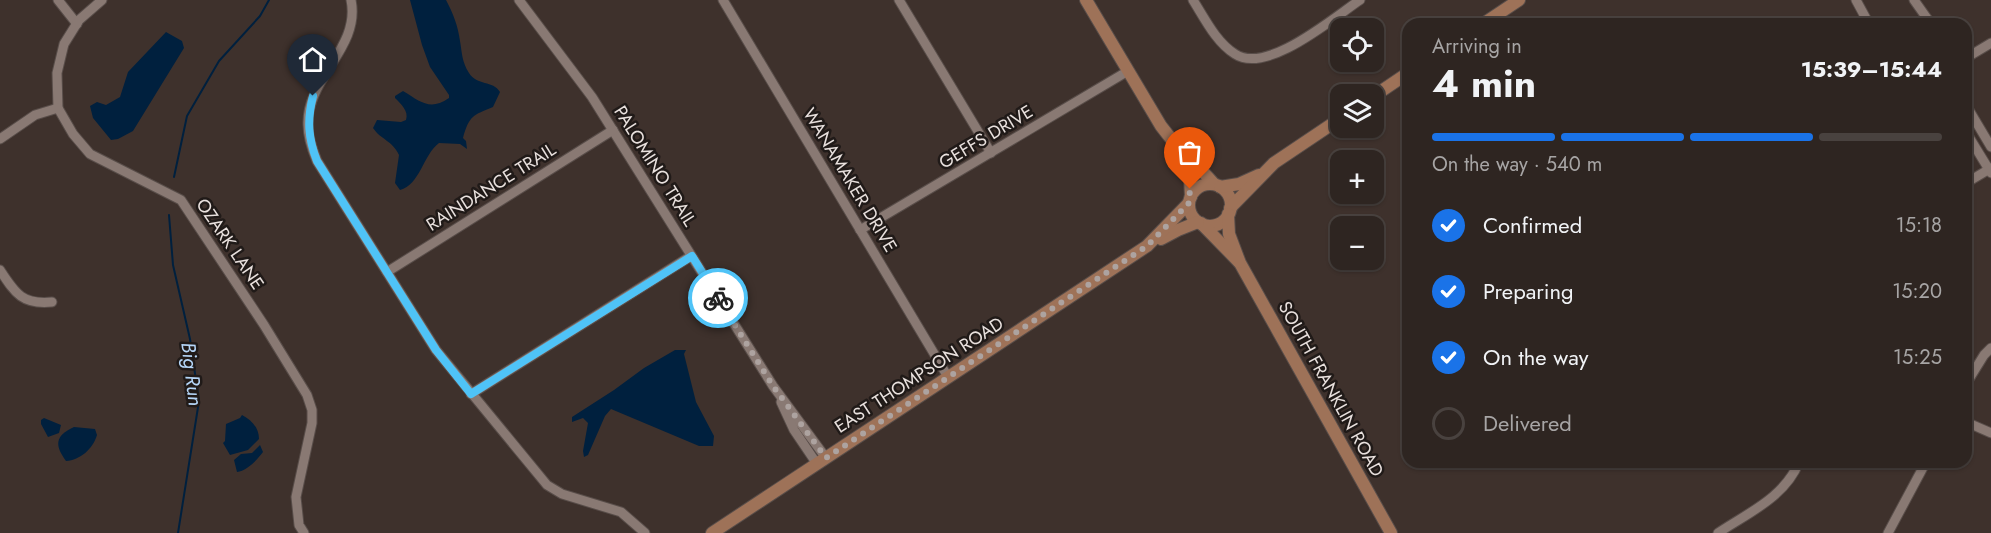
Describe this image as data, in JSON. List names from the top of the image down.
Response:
{
  "streets": {
    "main road": ["EAST THOMPSON ROAD", "SOUTH FRANKLIN ROAD"],
    "street": [
      "GEFFS DRIVE",
      "PALOMINO TRAIL",
      "WANAMAKER DRIVE",
      "RAINDANCE TRAIL",
      "OZARK LANE"
    ]
  },
  "crossings": [
    ["GEFFS DRIVE", "WANAMAKER DRIVE"],
    ["PALOMINO TRAIL", "RAINDANCE TRAIL"],
    ["PALOMINO TRAIL", "EAST THOMPSON ROAD"],
    ["WANAMAKER DRIVE", "EAST THOMPSON ROAD"],
    ["EAST THOMPSON ROAD", "SOUTH FRANKLIN ROAD"]
  ],
  "water": ["Big Run"],
  "page": {
    "map_buttons": ["+", "−"],
    "heading": ["4 min", "Arriving in", "15:39–15:44"],
    "bar": "On the way · 540 m",
    "list": [
      ["Confirmed", "15:18"],
      ["Preparing", "15:20"],
      ["On the way", "15:25"],
      "Delivered"
    ]
  }
}
